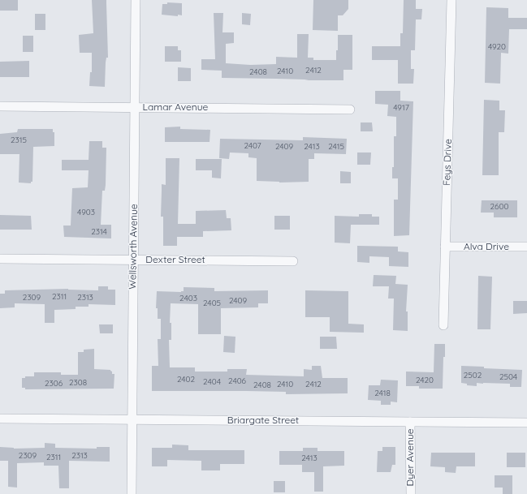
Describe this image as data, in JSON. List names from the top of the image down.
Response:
{
  "streets": {
    "street": [
      "Lamar Avenue",
      "Feys Drive",
      "Wellsworth Avenue",
      "Alva Drive",
      "Dexter Street",
      "Briargate Street",
      "Dyer Avenue"
    ]
  },
  "crossings": [
    ["Lamar Avenue", "Wellsworth Avenue"],
    ["Feys Drive", "Alva Drive"],
    ["Wellsworth Avenue", "Dexter Street"],
    ["Wellsworth Avenue", "Briargate Street"],
    ["Briargate Street", "Dyer Avenue"]
  ],
  "house_numbers": [
    "4920",
    "2412",
    "2410",
    "2408",
    "4917",
    "2315",
    "2407",
    "2409",
    "2413",
    "2415",
    "2600",
    "4903",
    "2314",
    "2311",
    "2309",
    "2313",
    "2403",
    "2409",
    "2405",
    "2502",
    "2504",
    "2402",
    "2420",
    "2406",
    "2404",
    "2308",
    "2306",
    "2410",
    "2412",
    "2408",
    "2418",
    "2309",
    "2313",
    "2311",
    "2413"
  ]
}
